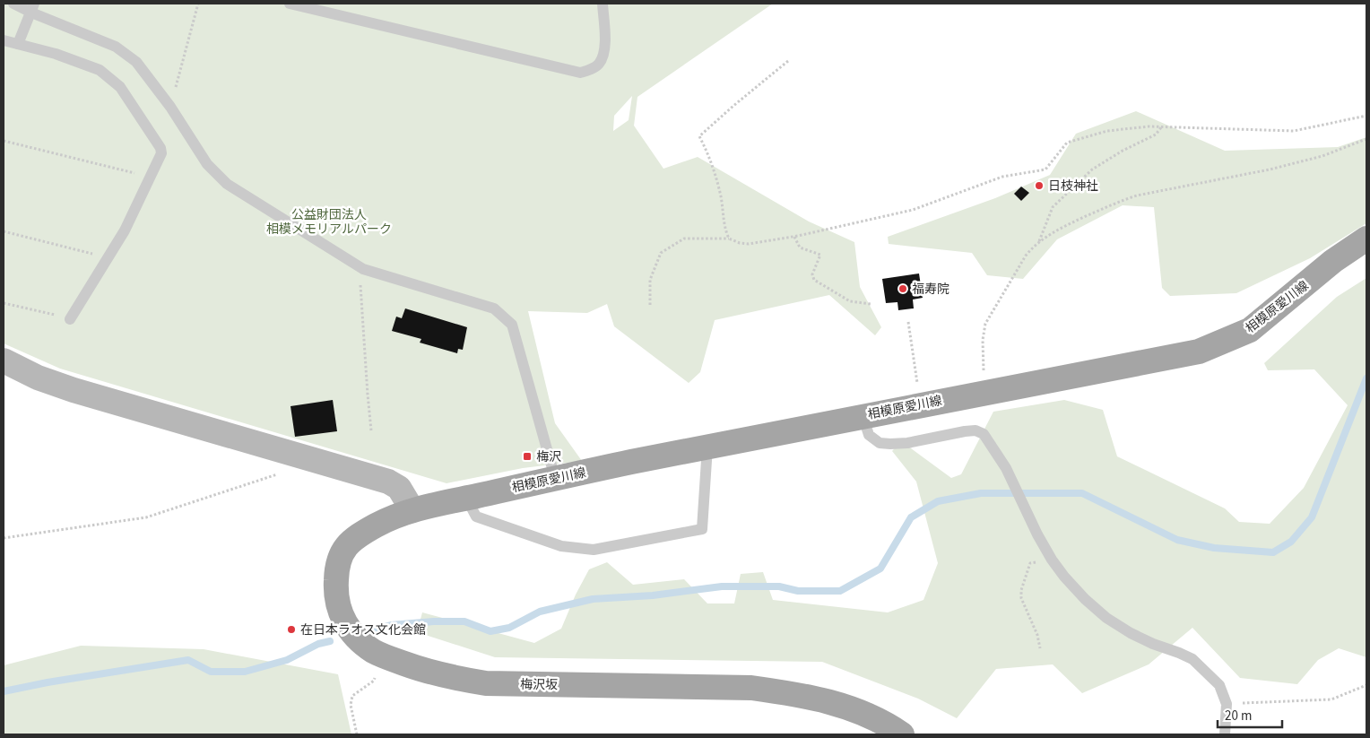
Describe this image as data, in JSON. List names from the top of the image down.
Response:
{
  "streets": {
    "main road": ["相模原愛川線", "梅沢坂"]
  },
  "crossings": [
    ["相模原愛川線", "梅沢坂"]
  ],
  "parks": ["公益財団法人 相模メモリアルパーク"],
  "places": {
    "other": ["日枝神社", "福寿院", "在日本ラオス文化会館"],
    "transit": ["梅沢"]
  },
  "scale_bar": "20 m"
}
